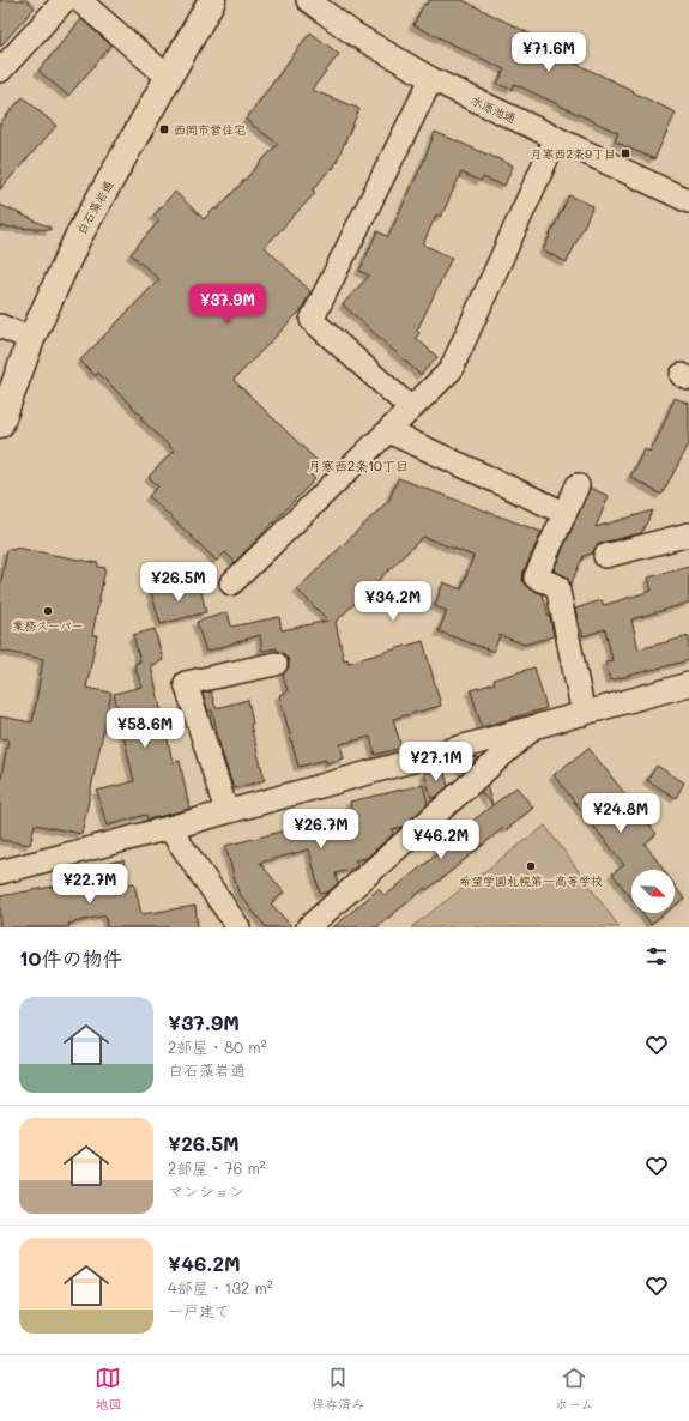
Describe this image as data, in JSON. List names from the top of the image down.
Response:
{
  "streets": {
    "main road": ["白石藻岩通"],
    "street": ["水源池通"]
  },
  "districts": ["月寒西2条10丁目"],
  "places": {
    "transit": ["西岡市営住宅", "月寒西2条9丁目"],
    "other": ["業務スーパー", "希望学園札幌第一高等学校"]
  },
  "north": "bottom right",
  "page": {
    "price": [
      "¥71.6M",
      "¥37.9M",
      "¥26.5M",
      "¥34.2M",
      "¥58.6M",
      "¥27.1M",
      "¥24.8M",
      "¥26.7M",
      "¥46.2M",
      "¥22.7M"
    ],
    "heading": "10件の物件",
    "list": [
      {
        "name": "¥37.9M",
        "note": "2部屋 · 80 m² · 白石藻岩通"
      },
      {
        "name": "¥26.5M",
        "note": "2部屋 · 76 m² · マンション"
      },
      {
        "name": "¥46.2M",
        "note": "4部屋 · 132 m² · 一戸建て"
      }
    ],
    "tabs": ["地図", "保存済み", "ホーム"]
  }
}
